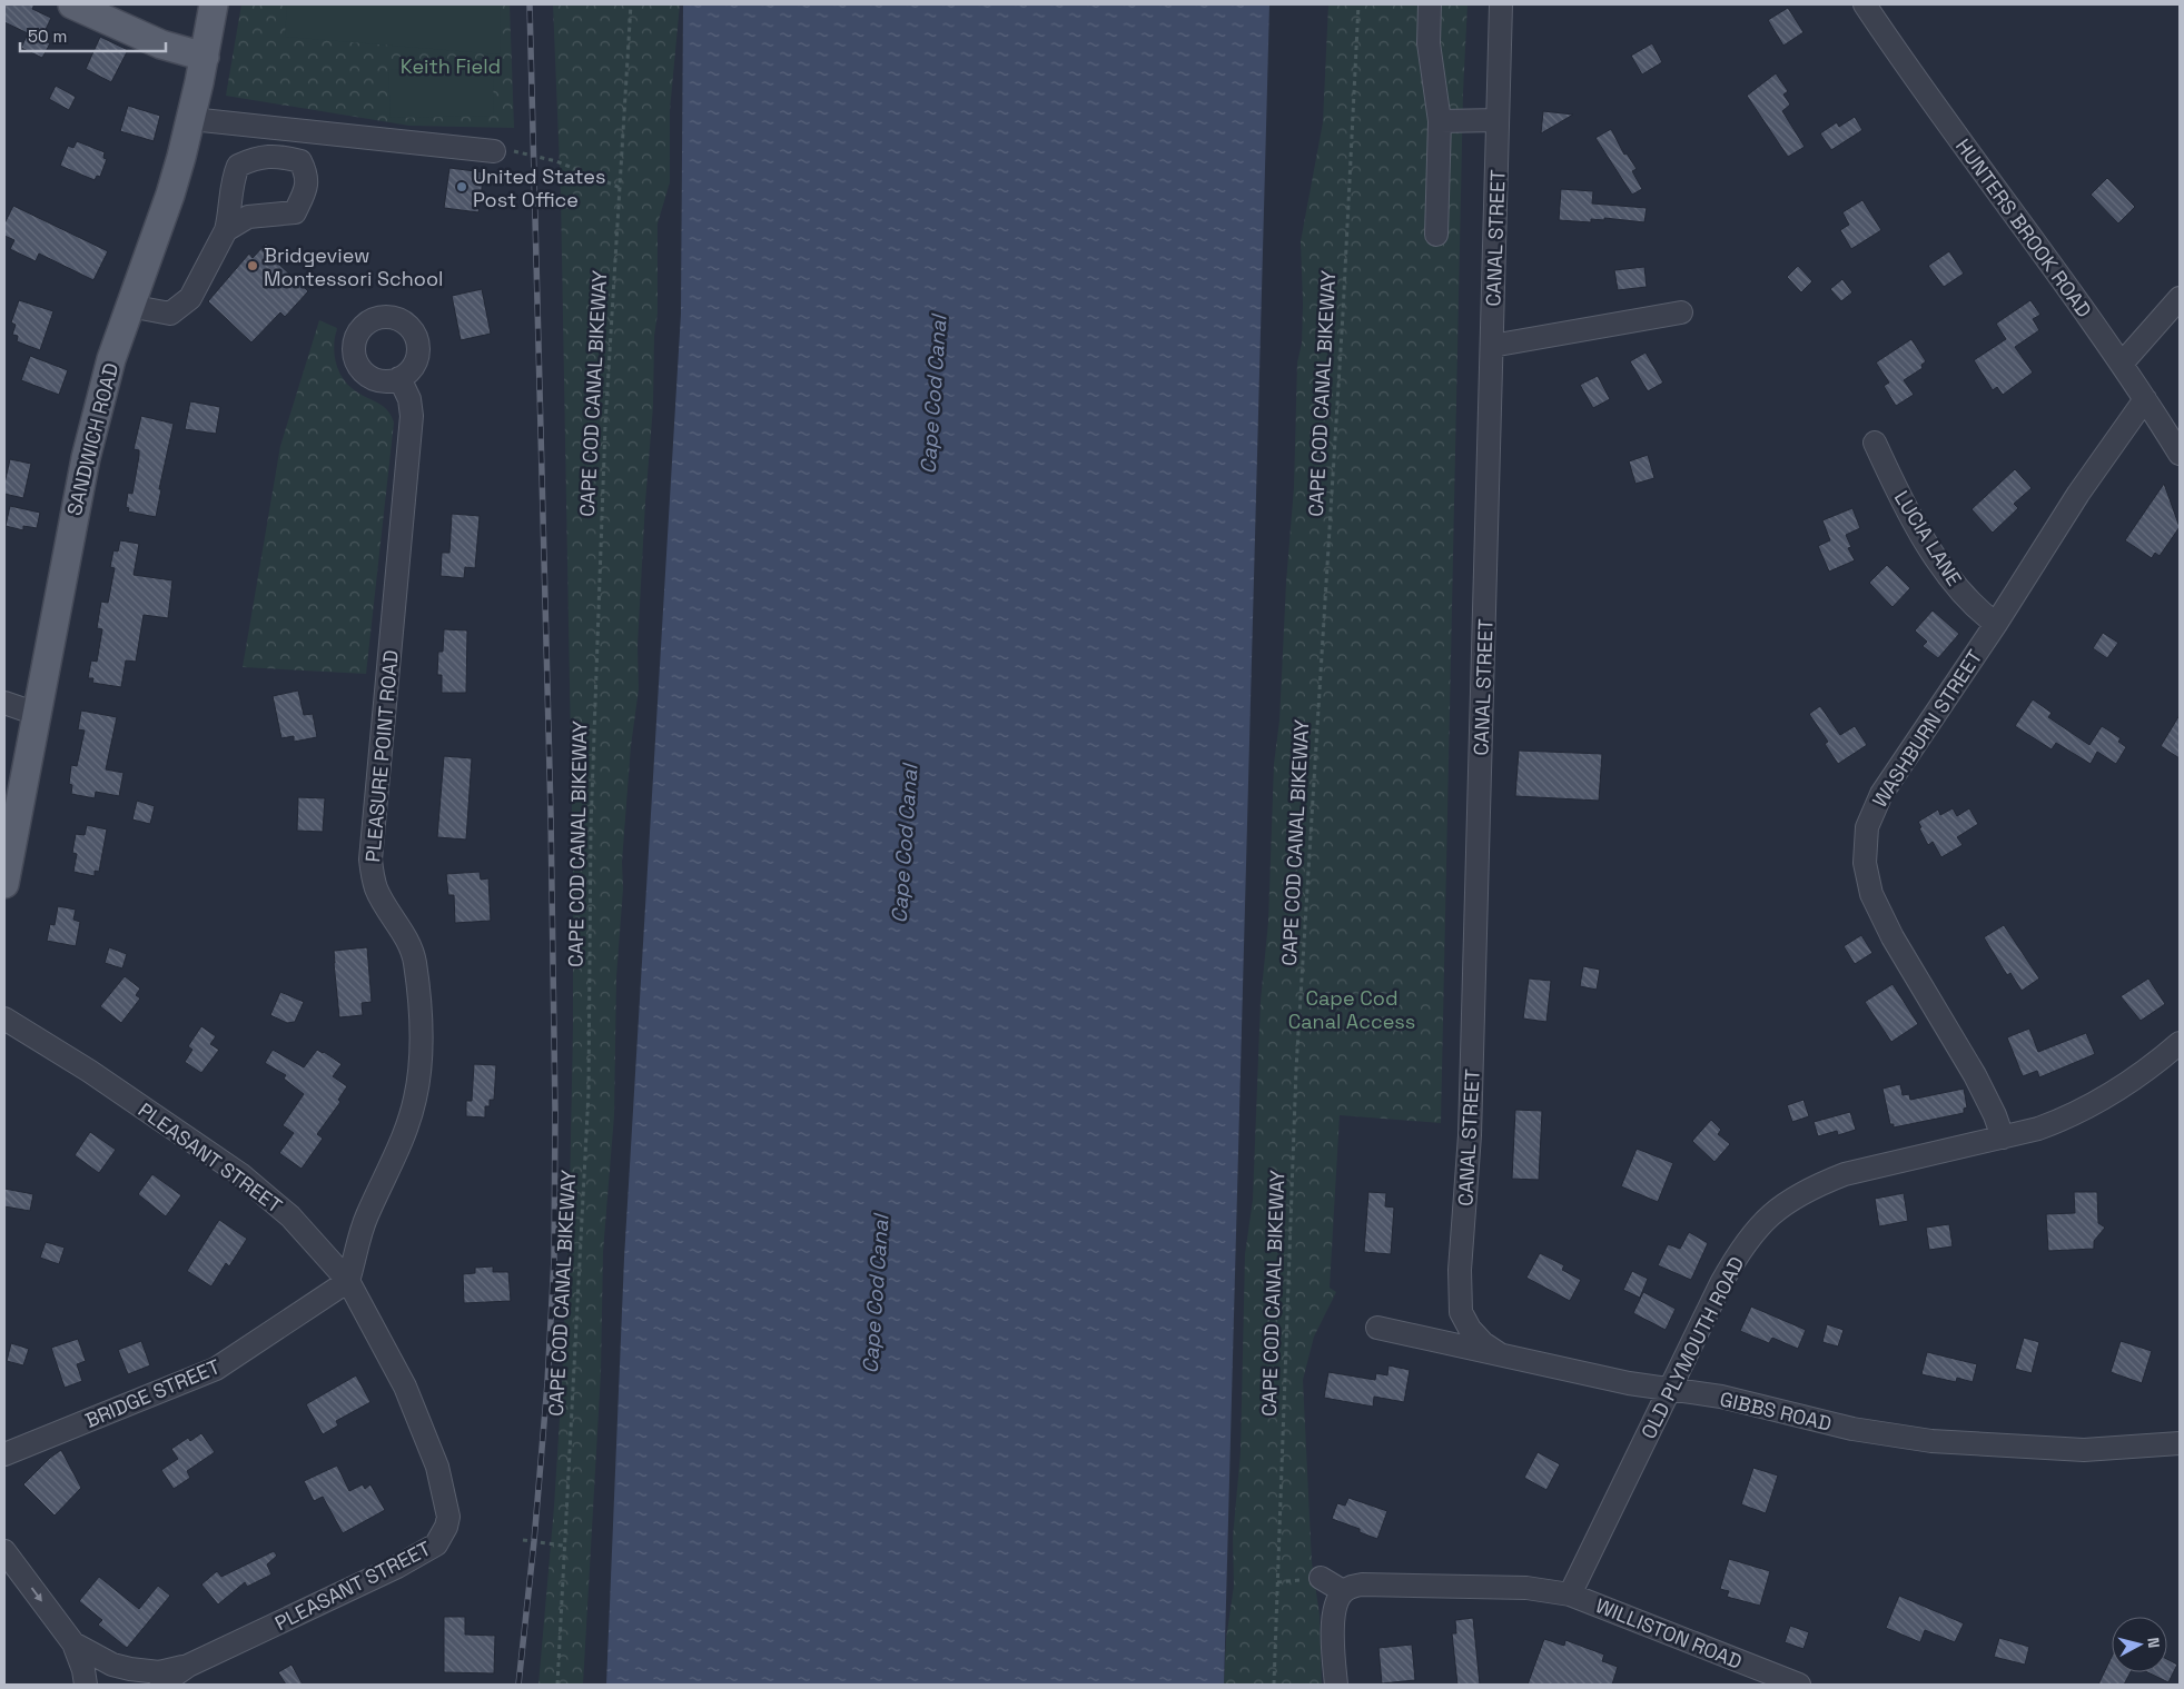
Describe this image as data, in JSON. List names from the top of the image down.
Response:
{
  "streets": {
    "main road": ["SANDWICH ROAD"],
    "street": [
      "HUNTERS BROOK ROAD",
      "CANAL STREET",
      "LUCIA LANE",
      "WASHBURN STREET",
      "PLEASURE POINT ROAD",
      "PLEASANT STREET",
      "OLD PLYMOUTH ROAD",
      "BRIDGE STREET",
      "GIBBS ROAD",
      "WILLISTON ROAD"
    ],
    "path": ["CAPE COD CANAL BIKEWAY"]
  },
  "crossings": [
    ["HUNTERS BROOK ROAD", "WASHBURN STREET"],
    ["CANAL STREET", "GIBBS ROAD"],
    ["LUCIA LANE", "WASHBURN STREET"],
    ["WASHBURN STREET", "OLD PLYMOUTH ROAD"],
    ["PLEASURE POINT ROAD", "PLEASANT STREET"],
    ["PLEASURE POINT ROAD", "BRIDGE STREET"],
    ["PLEASANT STREET", "BRIDGE STREET"],
    ["OLD PLYMOUTH ROAD", "GIBBS ROAD"],
    ["OLD PLYMOUTH ROAD", "WILLISTON ROAD"]
  ],
  "water": ["Cape Cod Canal"],
  "parks": ["Keith Field", "Cape Cod Canal Access"],
  "places": ["United States Post Office", "Bridgeview Montessori School"],
  "scale_bar": "50 m",
  "north": "right"
}
